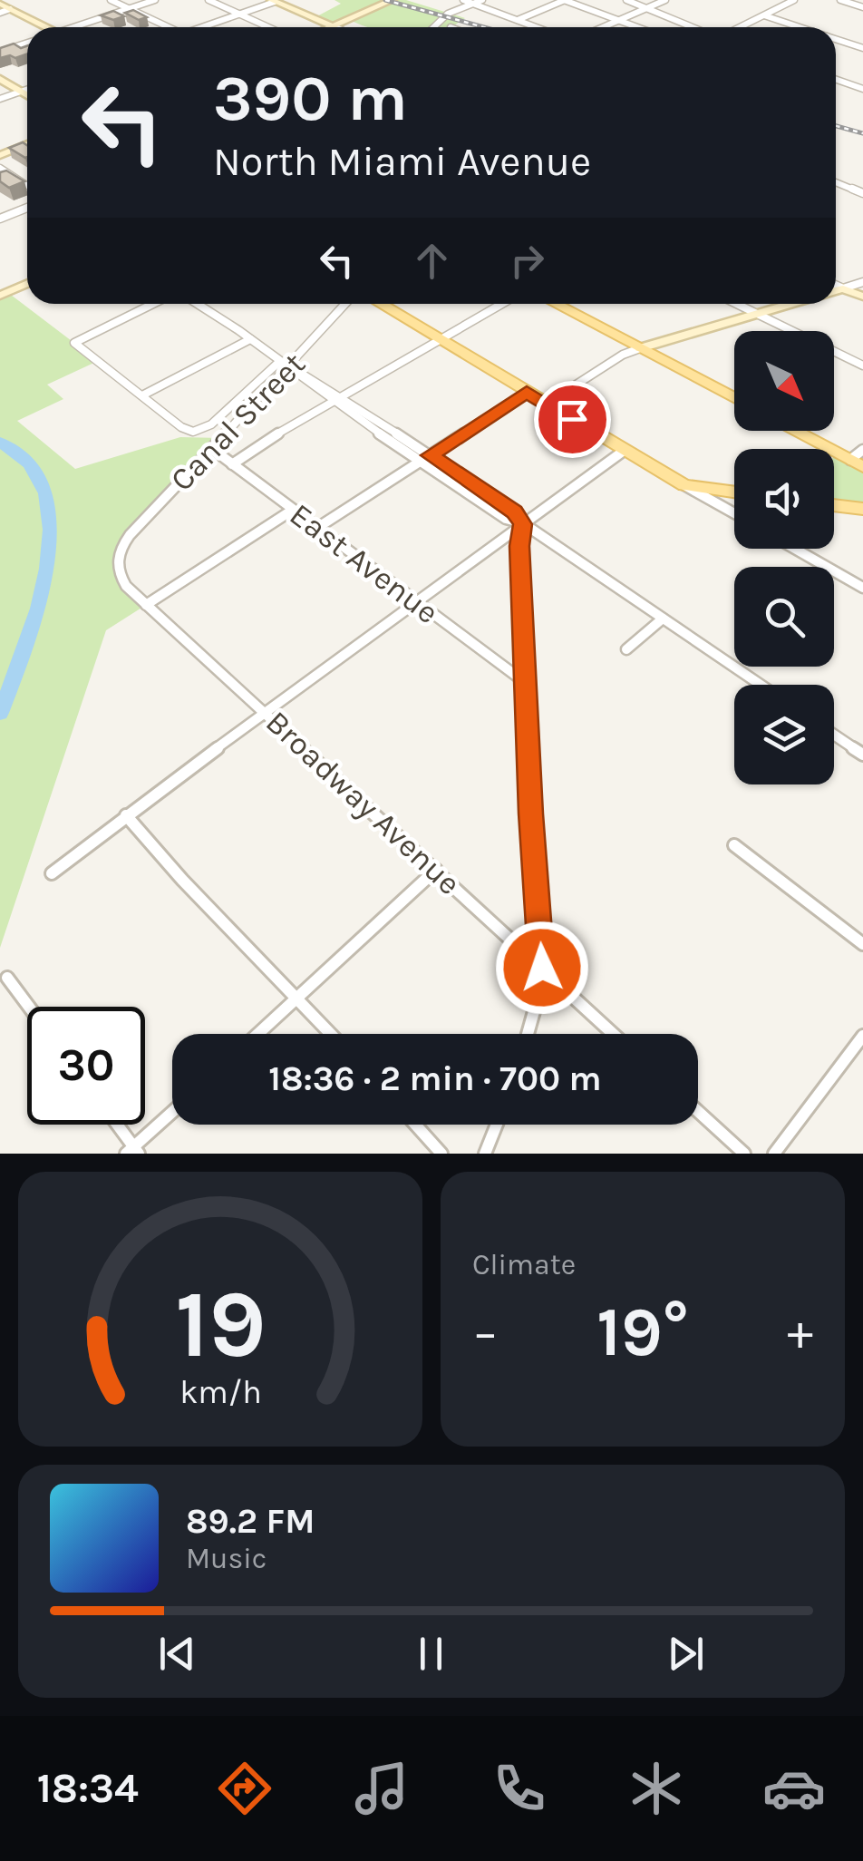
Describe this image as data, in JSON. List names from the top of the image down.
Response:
{
  "streets": {
    "street": ["Canal Street", "East Avenue", "Broadway Avenue"]
  },
  "crossings": [
    ["Canal Street", "East Avenue"],
    ["Canal Street", "Broadway Avenue"]
  ],
  "north": "bottom right",
  "page": {
    "turn": ["390 m", "North Miami Avenue"],
    "limit": "30",
    "trip": "18:36 · 2 min · 700 m",
    "tile": "Climate",
    "heat": ["−", "19°", "+"],
    "song": ["89.2 FM", "Music"],
    "tabs": "18:34",
    "gauge": ["19", "km/h"]
  }
}
